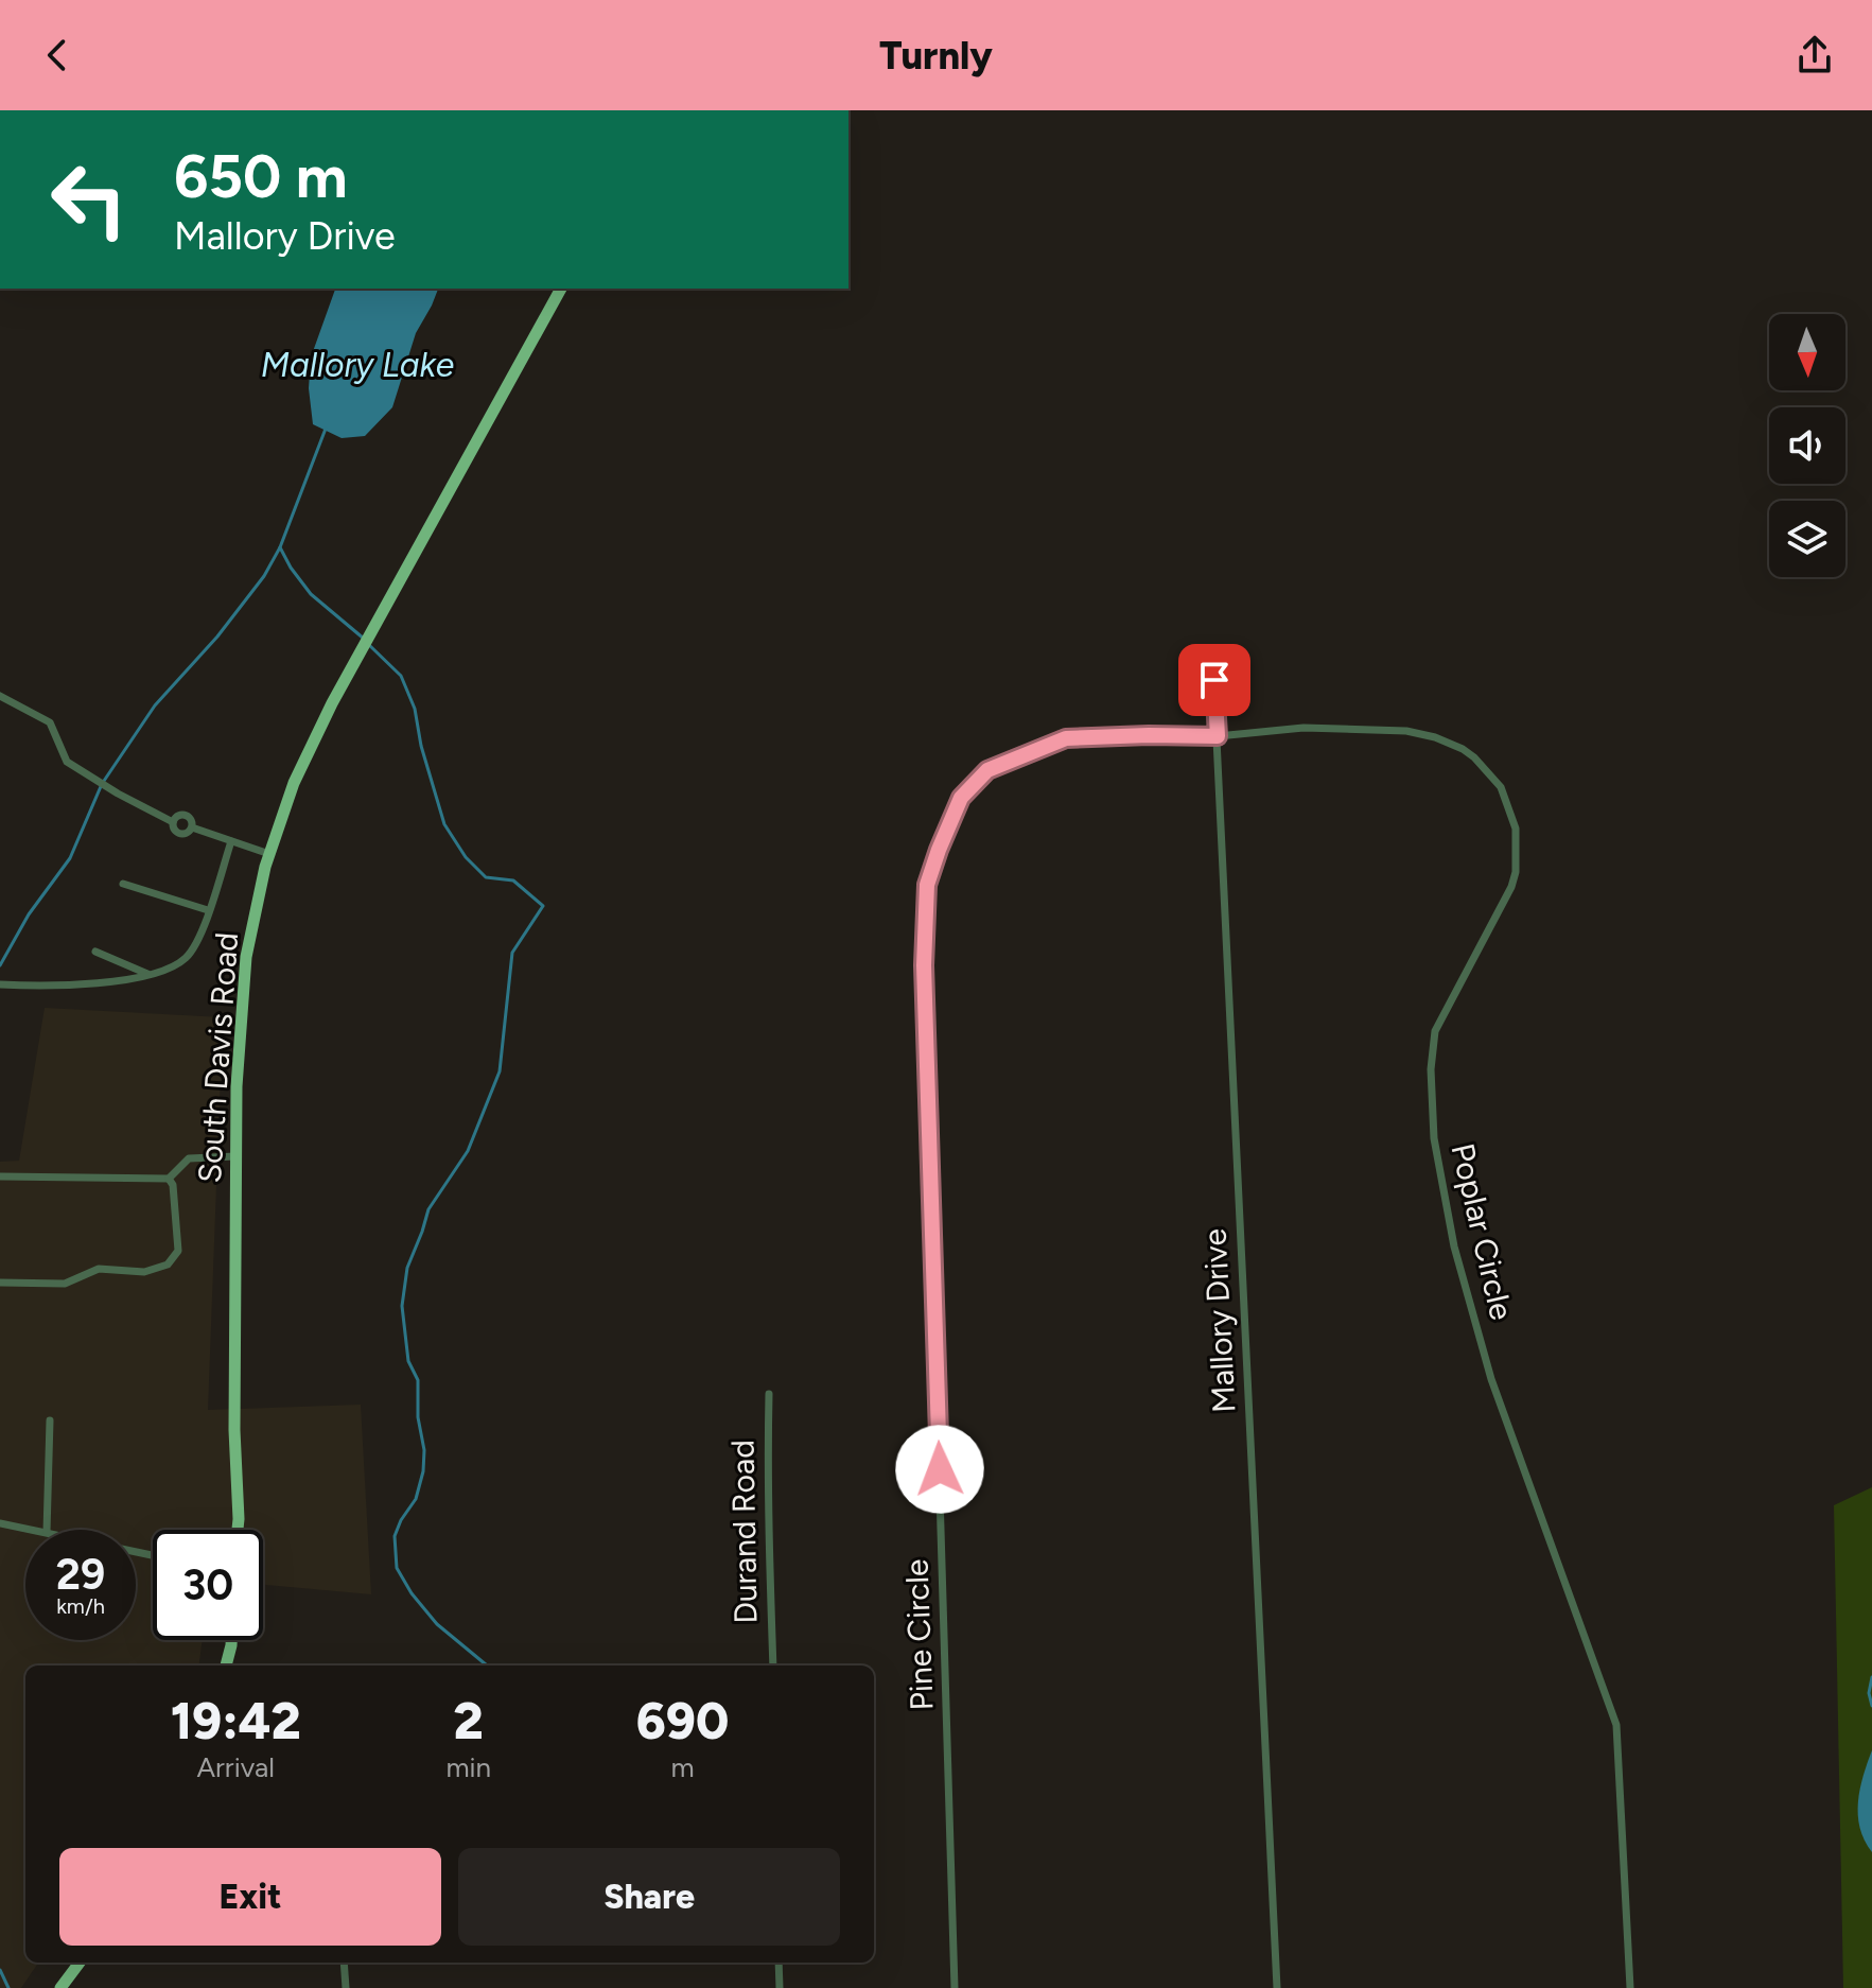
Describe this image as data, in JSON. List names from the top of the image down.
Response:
{
  "streets": {
    "main road": ["South Davis Road"],
    "street": [
      "Poplar Circle",
      "Mallory Drive",
      "Durand Road",
      "Pine Circle"
    ]
  },
  "crossings": [
    ["Poplar Circle", "Mallory Drive"],
    ["Poplar Circle", "Pine Circle"],
    ["Mallory Drive", "Pine Circle"]
  ],
  "water": ["Mallory Lake"],
  "north": "bottom",
  "page": {
    "header": "Turnly",
    "turn": ["650 m", "Mallory Drive"],
    "speed": "29 km/h",
    "limit": "30",
    "eta": [
      "19:42",
      "Arrival",
      "2",
      "min",
      "690",
      "m"
    ],
    "buttons": ["Exit", "Share"]
  }
}
